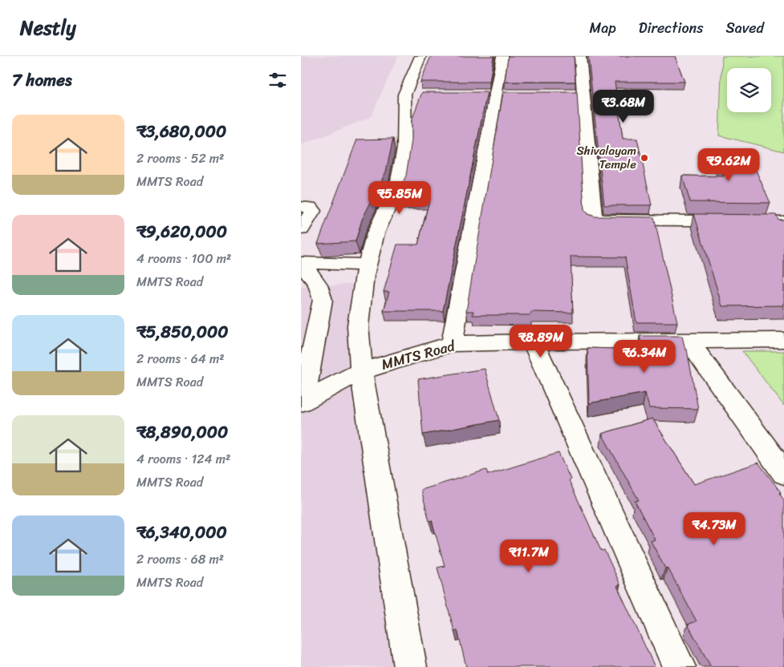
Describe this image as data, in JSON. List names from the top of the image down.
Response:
{
  "streets": {
    "street": ["MMTS Road"]
  },
  "places": ["Shivalayam Temple"],
  "page": {
    "header": "Nestly",
    "nav": ["Map", "Directions", "Saved"],
    "heading": "7 homes",
    "price": [
      "₹3.68M",
      "₹9.62M",
      "₹5.85M",
      "₹8.89M",
      "₹6.34M",
      "₹4.73M",
      "₹11.7M"
    ],
    "list": [
      {
        "name": "₹3,680,000",
        "note": "2 rooms · 52 m² · MMTS Road"
      },
      {
        "name": "₹9,620,000",
        "note": "4 rooms · 100 m² · MMTS Road"
      },
      {
        "name": "₹5,850,000",
        "note": "2 rooms · 64 m² · MMTS Road"
      },
      {
        "name": "₹8,890,000",
        "note": "4 rooms · 124 m² · MMTS Road"
      },
      {
        "name": "₹6,340,000",
        "note": "2 rooms · 68 m² · MMTS Road"
      }
    ]
  }
}
